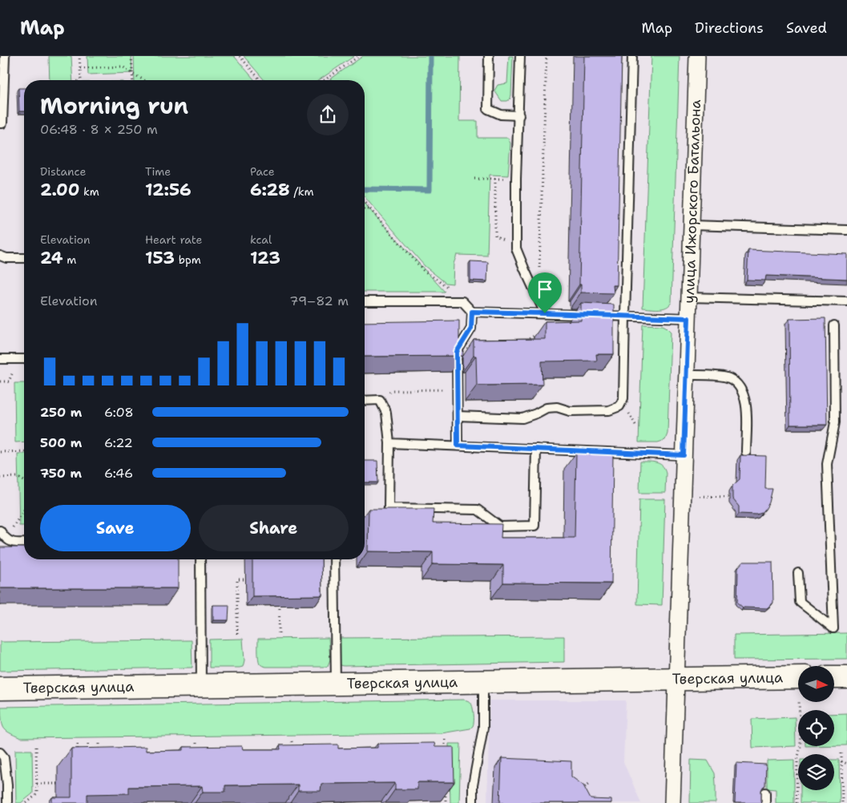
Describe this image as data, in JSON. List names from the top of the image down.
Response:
{
  "streets": {
    "main road": ["Тверская улица"],
    "street": ["улица Ижорского Батальона"]
  },
  "crossings": [
    ["улица Ижорского Батальона", "Тверская улица"]
  ],
  "north": "right",
  "page": {
    "header": "Map",
    "nav": ["Map", "Directions", "Saved"],
    "heading": ["Morning run", "06:48 · 8 × 250 m"],
    "stats": [
      ["Distance", "2.00 km"],
      ["Time", "12:56"],
      ["Pace", "6:28 /km"],
      ["Elevation", "24 m"],
      ["Heart rate", "153 bpm"],
      ["kcal", "123"]
    ],
    "chart": ["Elevation", "79–82 m"],
    "list": [
      {
        "name": "250 m",
        "note": "6:08"
      },
      {
        "name": "500 m",
        "note": "6:22"
      },
      {
        "name": "750 m",
        "note": "6:46"
      }
    ],
    "buttons": ["Save", "Share"]
  }
}
